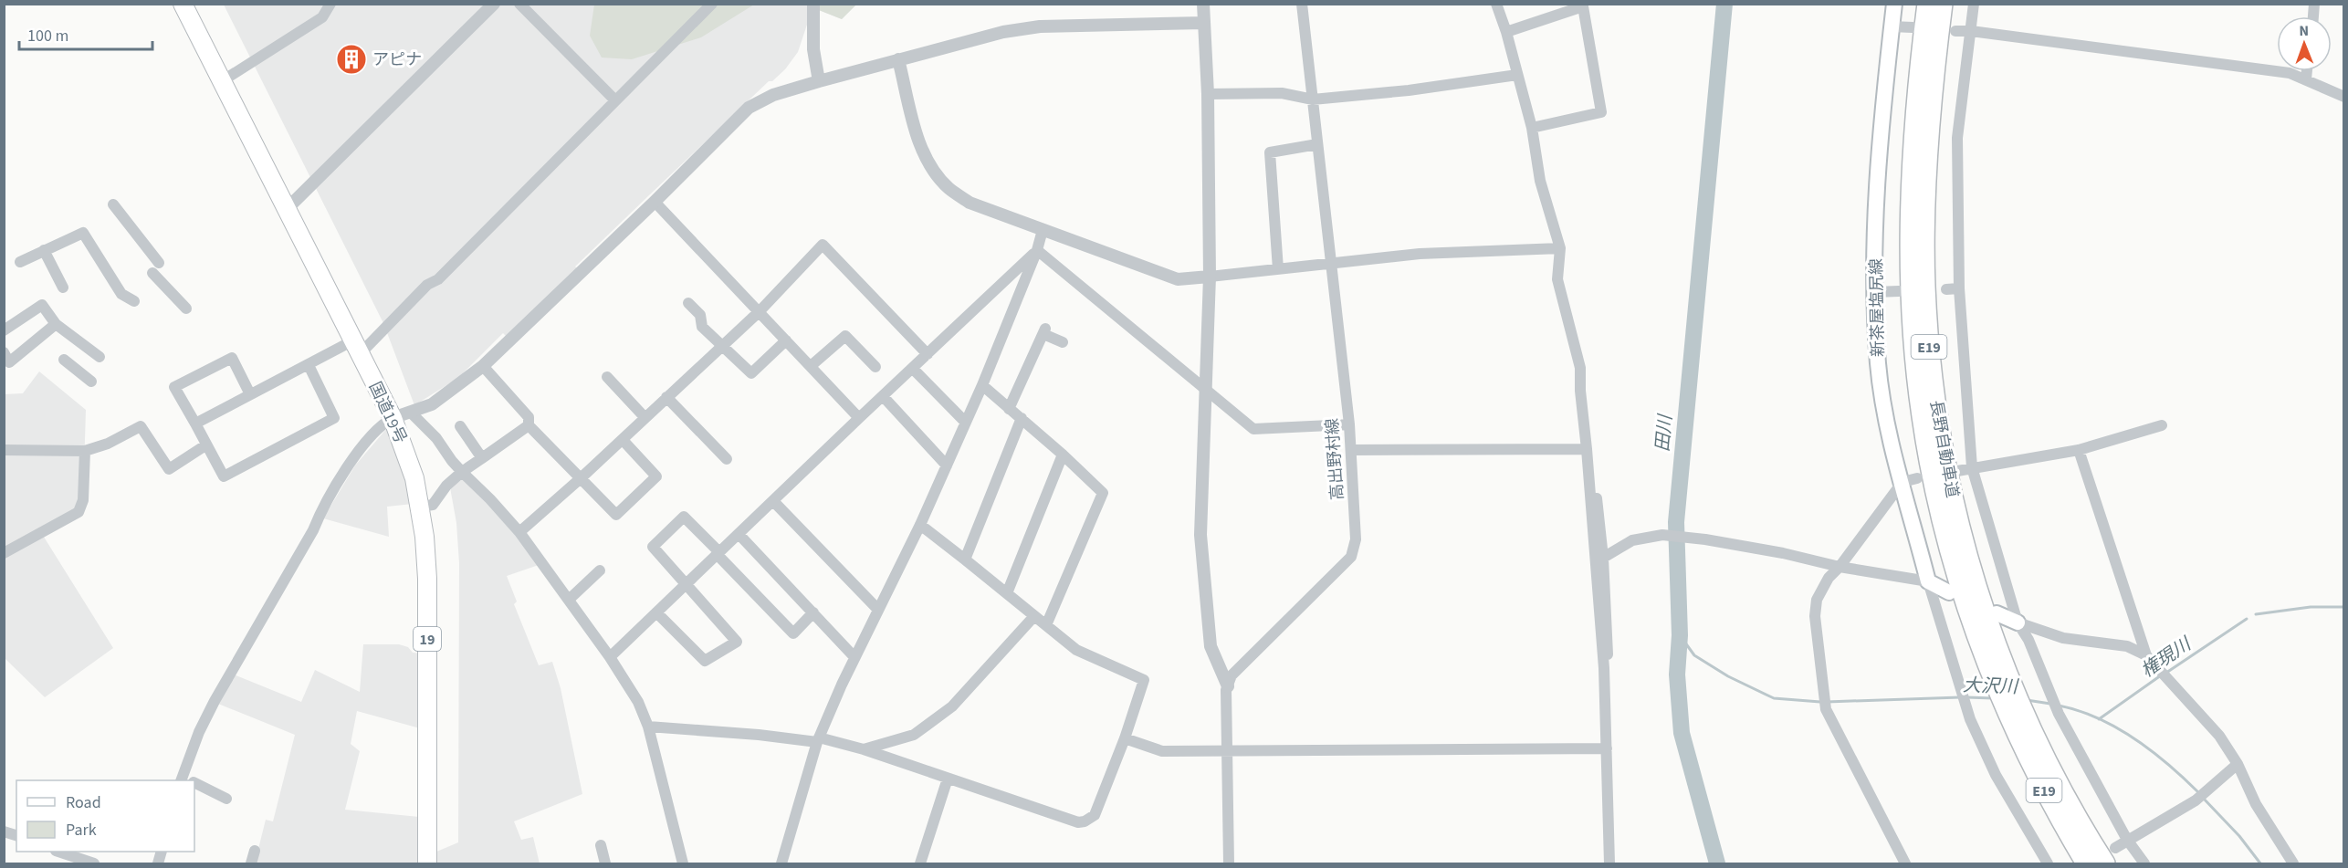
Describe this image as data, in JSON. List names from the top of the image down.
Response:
{
  "streets": {
    "highway": [
      "E19",
      "国道19号",
      "長野自動車道",
      "19"
    ],
    "main road": ["新茶屋塩尻線"],
    "street": ["高出野村線"]
  },
  "water": ["田川", "権現川", "大沢川"],
  "places": {
    "building": ["アピナ"]
  },
  "legend": ["Road", "Park"],
  "scale_bar": "100 m",
  "north": "top"
}
